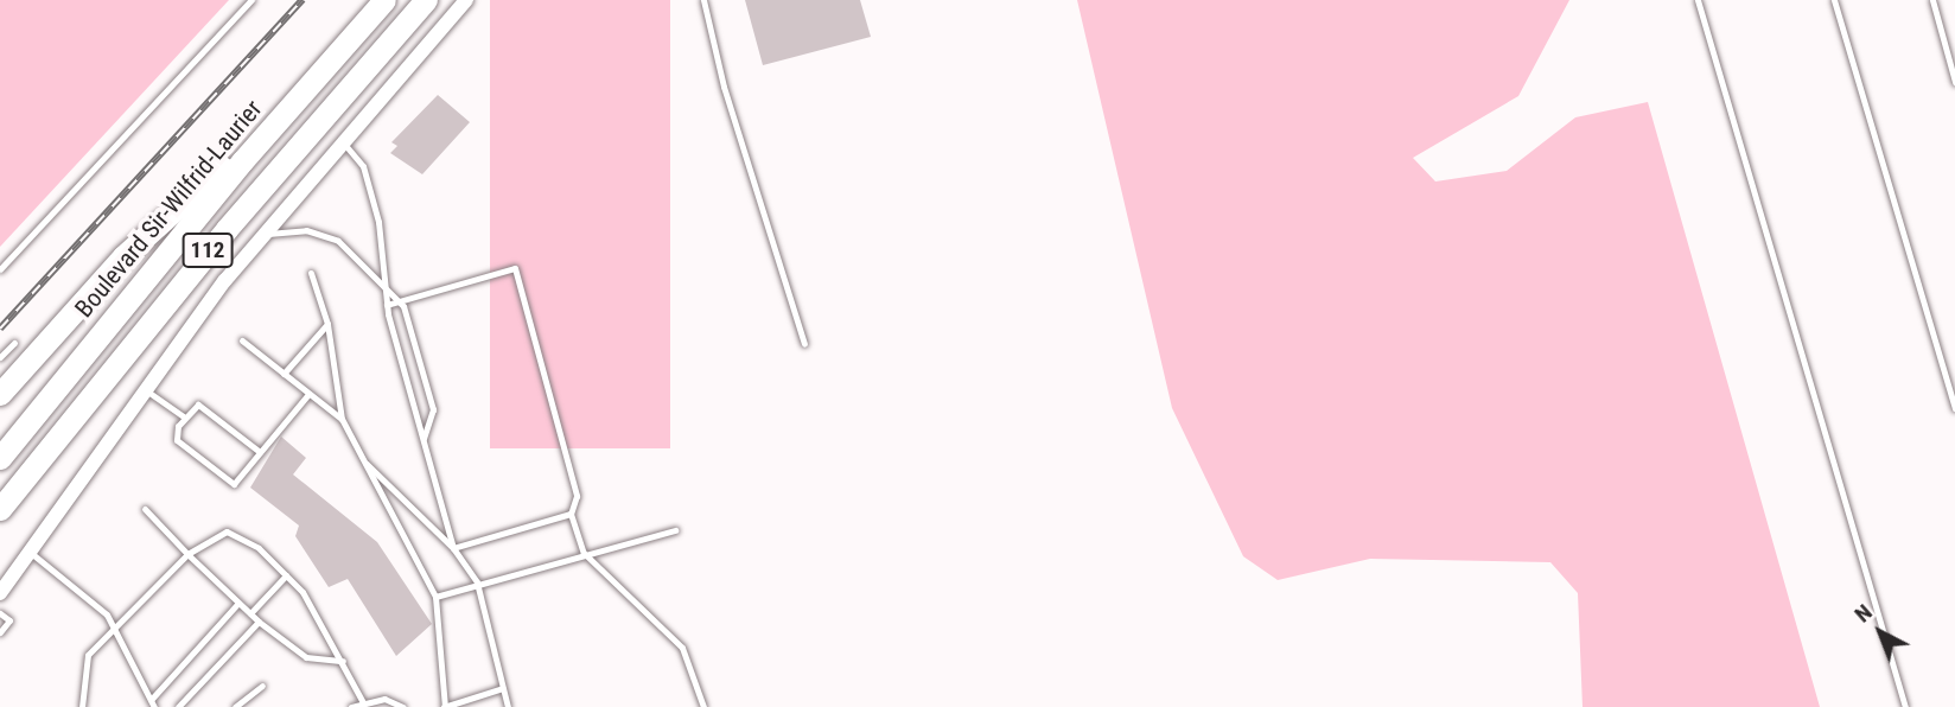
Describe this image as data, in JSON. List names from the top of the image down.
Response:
{
  "streets": {
    "highway": ["Boulevard Sir-Wilfrid-Laurier", "112"]
  },
  "north": "top left"
}
